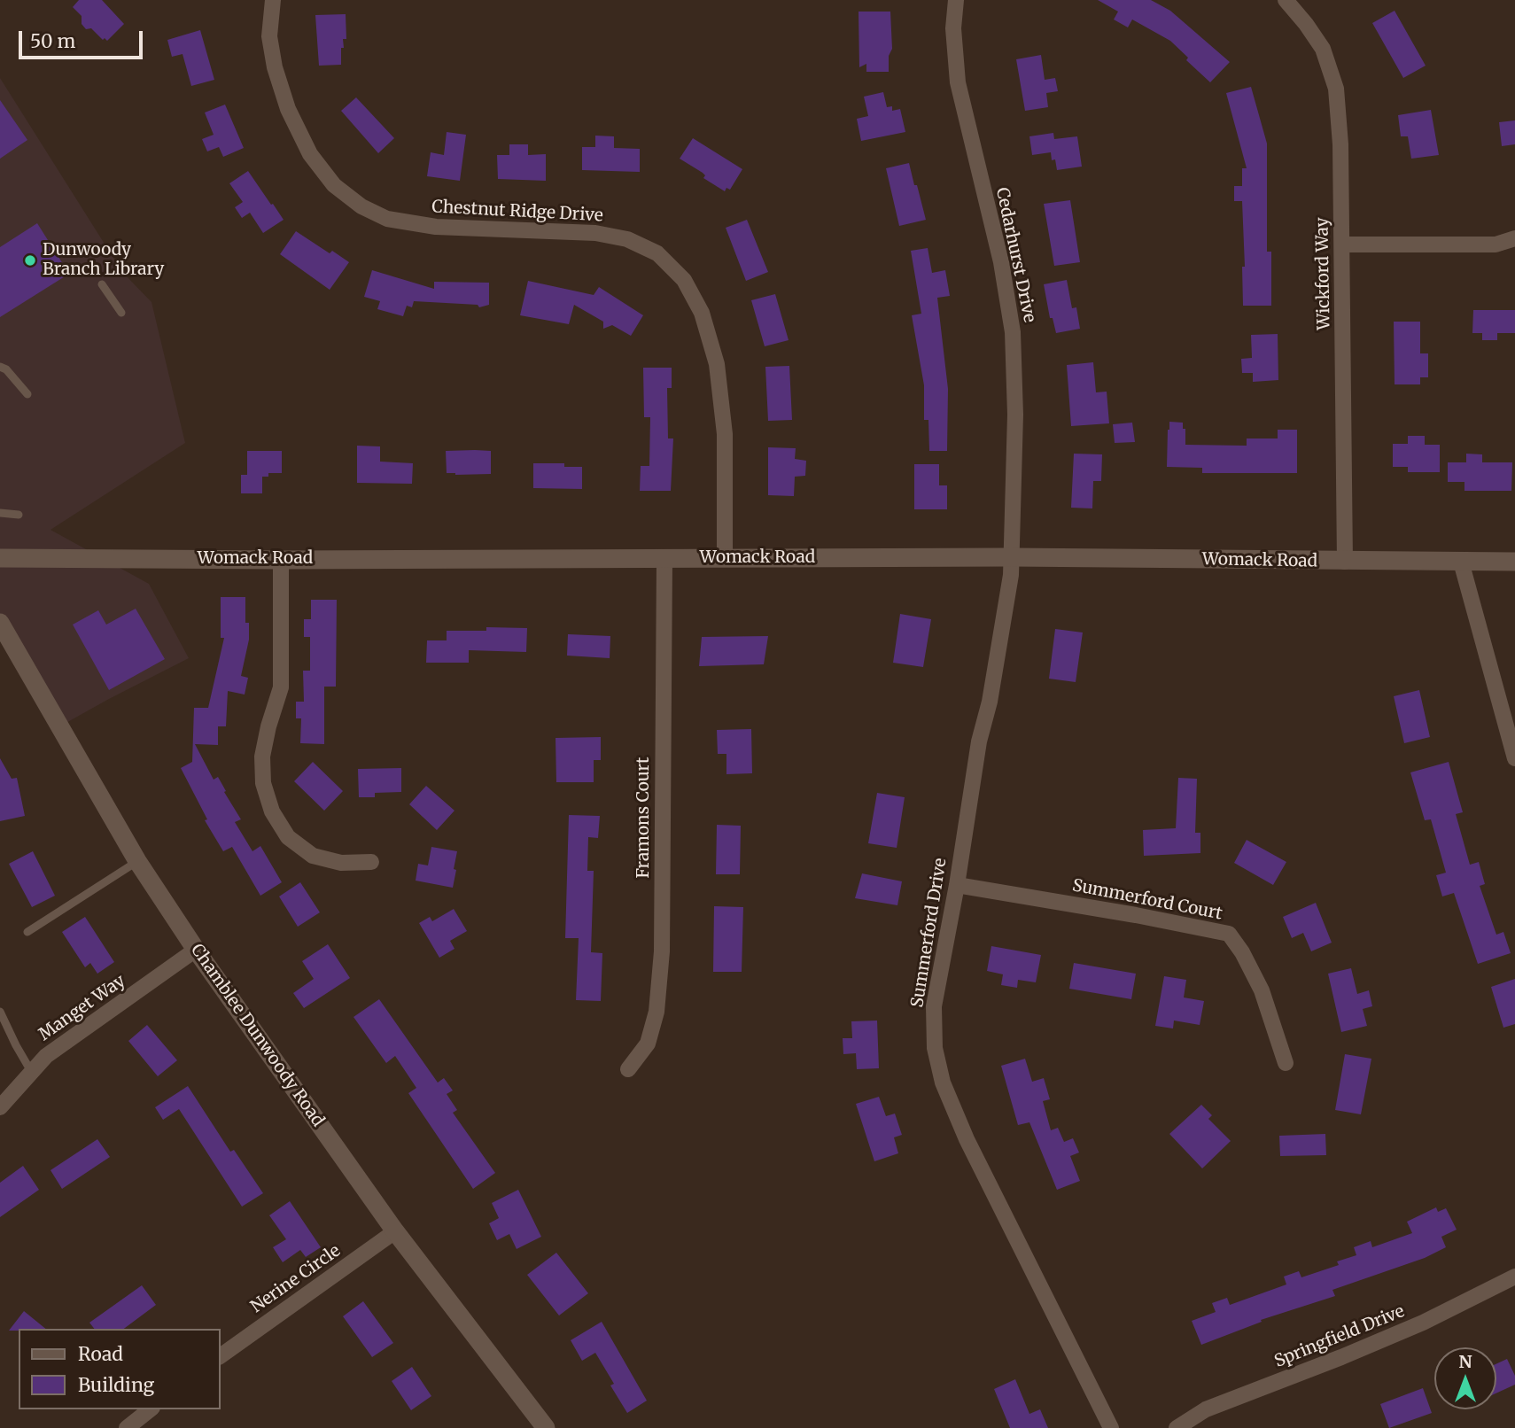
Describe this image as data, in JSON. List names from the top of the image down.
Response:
{
  "streets": {
    "street": [
      "Chestnut Ridge Drive",
      "Cedarhurst Drive",
      "Wickford Way",
      "Womack Road",
      "Framons Court",
      "Summerford Court",
      "Summerford Drive",
      "Manget Way",
      "Chamblee Dunwoody Road",
      "Nerine Circle",
      "Springfield Drive"
    ]
  },
  "crossings": [
    ["Chestnut Ridge Drive", "Womack Road"],
    ["Cedarhurst Drive", "Womack Road"],
    ["Cedarhurst Drive", "Summerford Drive"],
    ["Wickford Way", "Womack Road"],
    ["Womack Road", "Framons Court"],
    ["Womack Road", "Summerford Drive"],
    ["Summerford Court", "Summerford Drive"],
    ["Manget Way", "Chamblee Dunwoody Road"],
    ["Chamblee Dunwoody Road", "Nerine Circle"]
  ],
  "places": ["Dunwoody Branch Library"],
  "legend": ["Road", "Building"],
  "scale_bar": "50 m",
  "north": "top"
}
